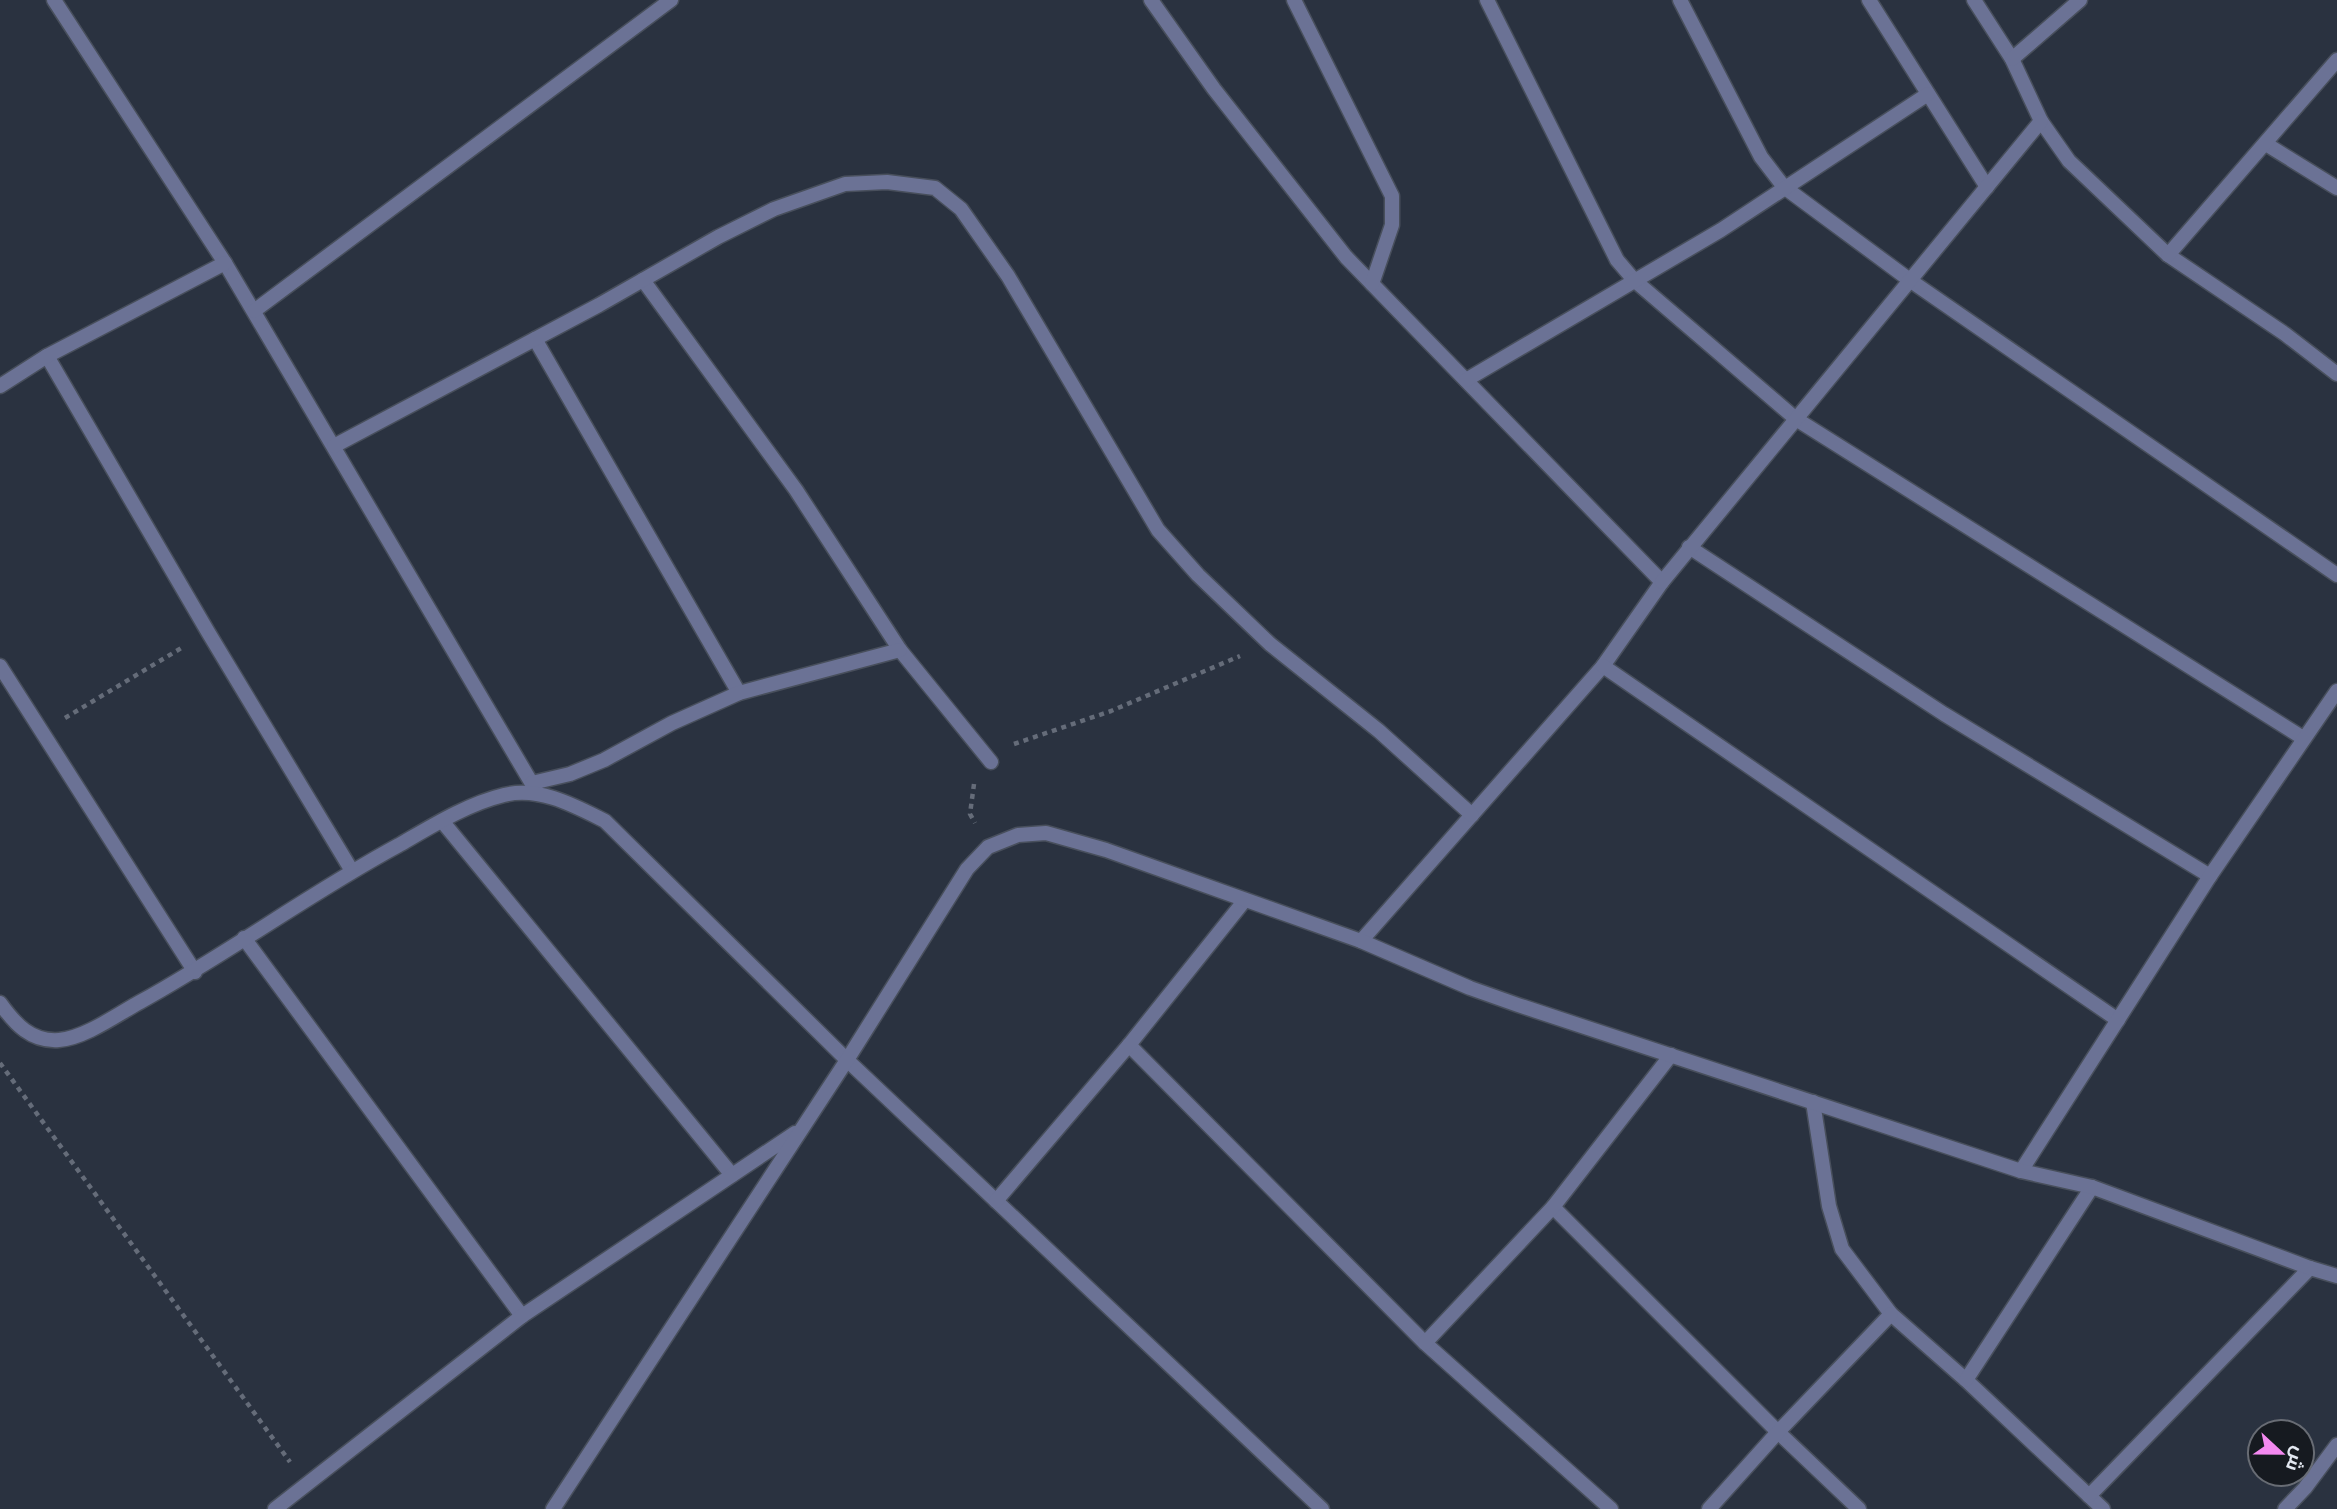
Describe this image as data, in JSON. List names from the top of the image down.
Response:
{
  "north": "right"
}
